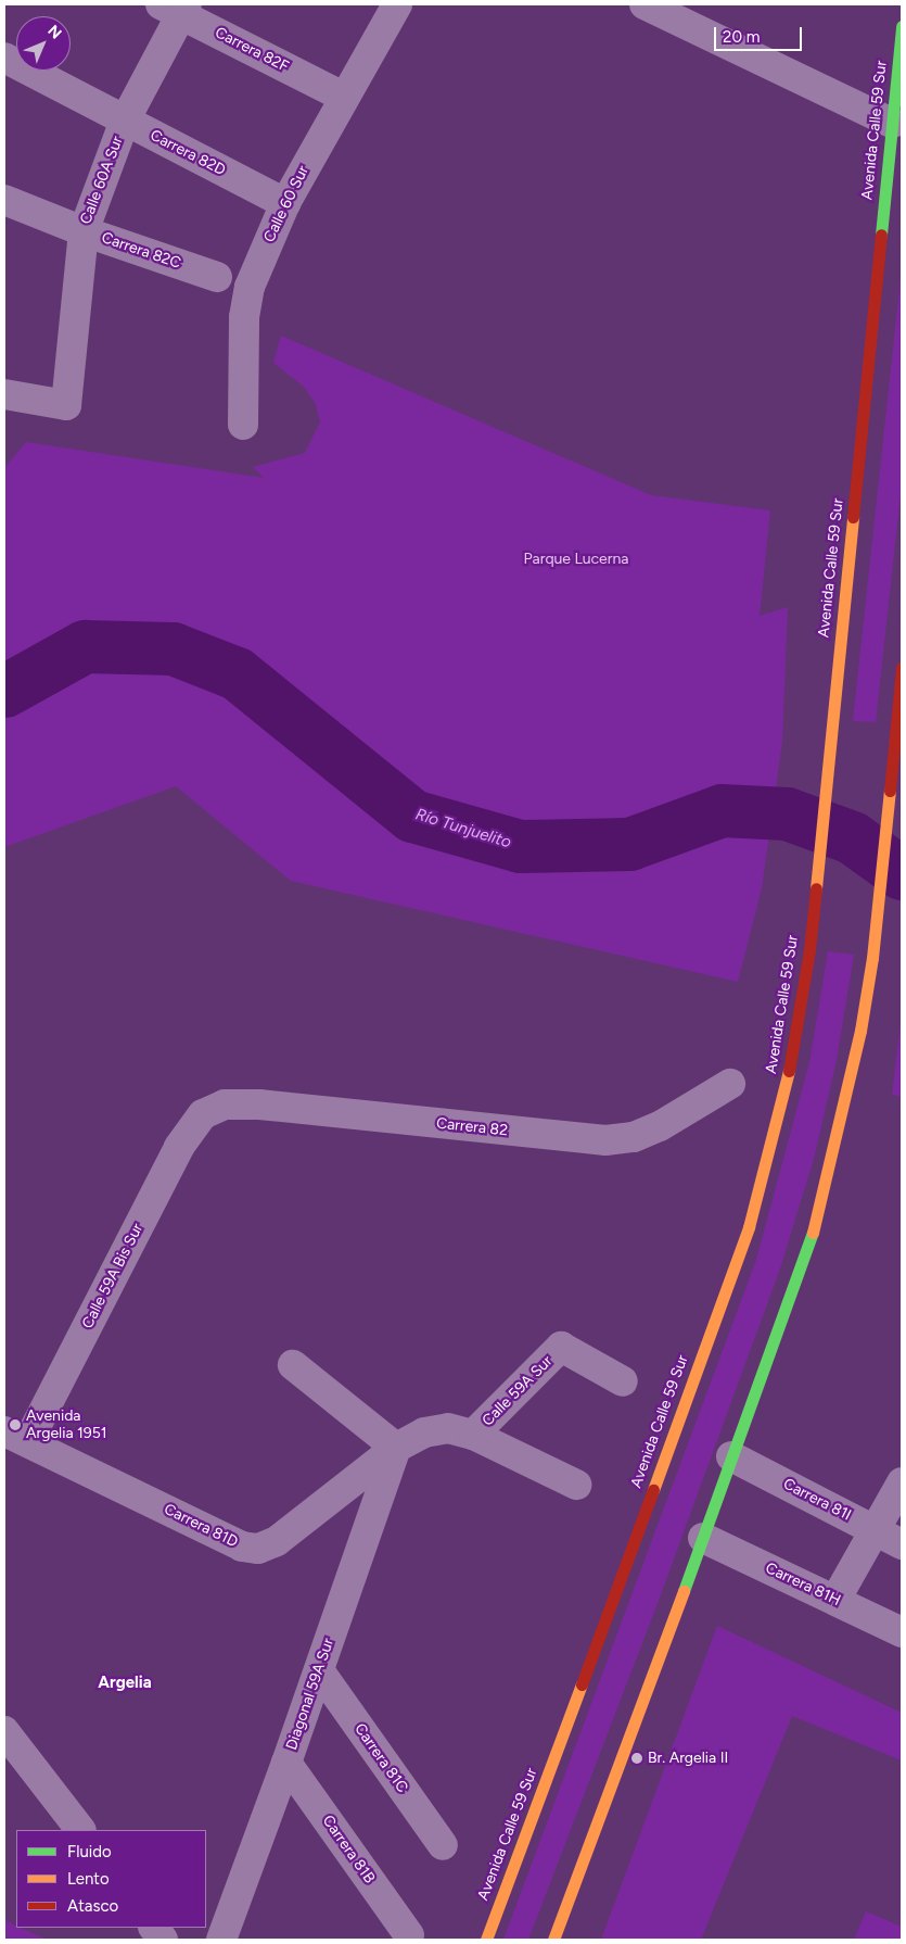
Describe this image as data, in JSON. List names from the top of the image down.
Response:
{
  "streets": {
    "main road": ["Avenida Calle 59 Sur"],
    "street": [
      "Carrera 82F",
      "Carrera 82D",
      "Calle 60A Sur",
      "Calle 60 Sur",
      "Carrera 82C",
      "Carrera 82",
      "Calle 59A Bis Sur",
      "Calle 59A Sur",
      "Carrera 81I",
      "Carrera 81D",
      "Carrera 81H",
      "Diagonal 59A Sur",
      "Carrera 81C",
      "Carrera 81B"
    ]
  },
  "crossings": [
    ["Carrera 82F", "Calle 60A Sur"],
    ["Carrera 82F", "Calle 60 Sur"],
    ["Carrera 82D", "Calle 60A Sur"],
    ["Carrera 82D", "Calle 60 Sur"],
    ["Calle 60A Sur", "Carrera 82C"],
    ["Carrera 82", "Calle 59A Bis Sur"],
    ["Calle 59A Bis Sur", "Carrera 81D"],
    ["Carrera 81D", "Diagonal 59A Sur"],
    ["Diagonal 59A Sur", "Carrera 81C"],
    ["Diagonal 59A Sur", "Carrera 81B"]
  ],
  "districts": ["Argelia"],
  "water": ["Río Tunjuelito"],
  "parks": ["Parque Lucerna"],
  "places": ["Avenida Argelia 1951", "Br. Argelia II"],
  "legend": ["Fluido", "Lento", "Atasco"],
  "scale_bar": "20 m",
  "north": "top right"
}
